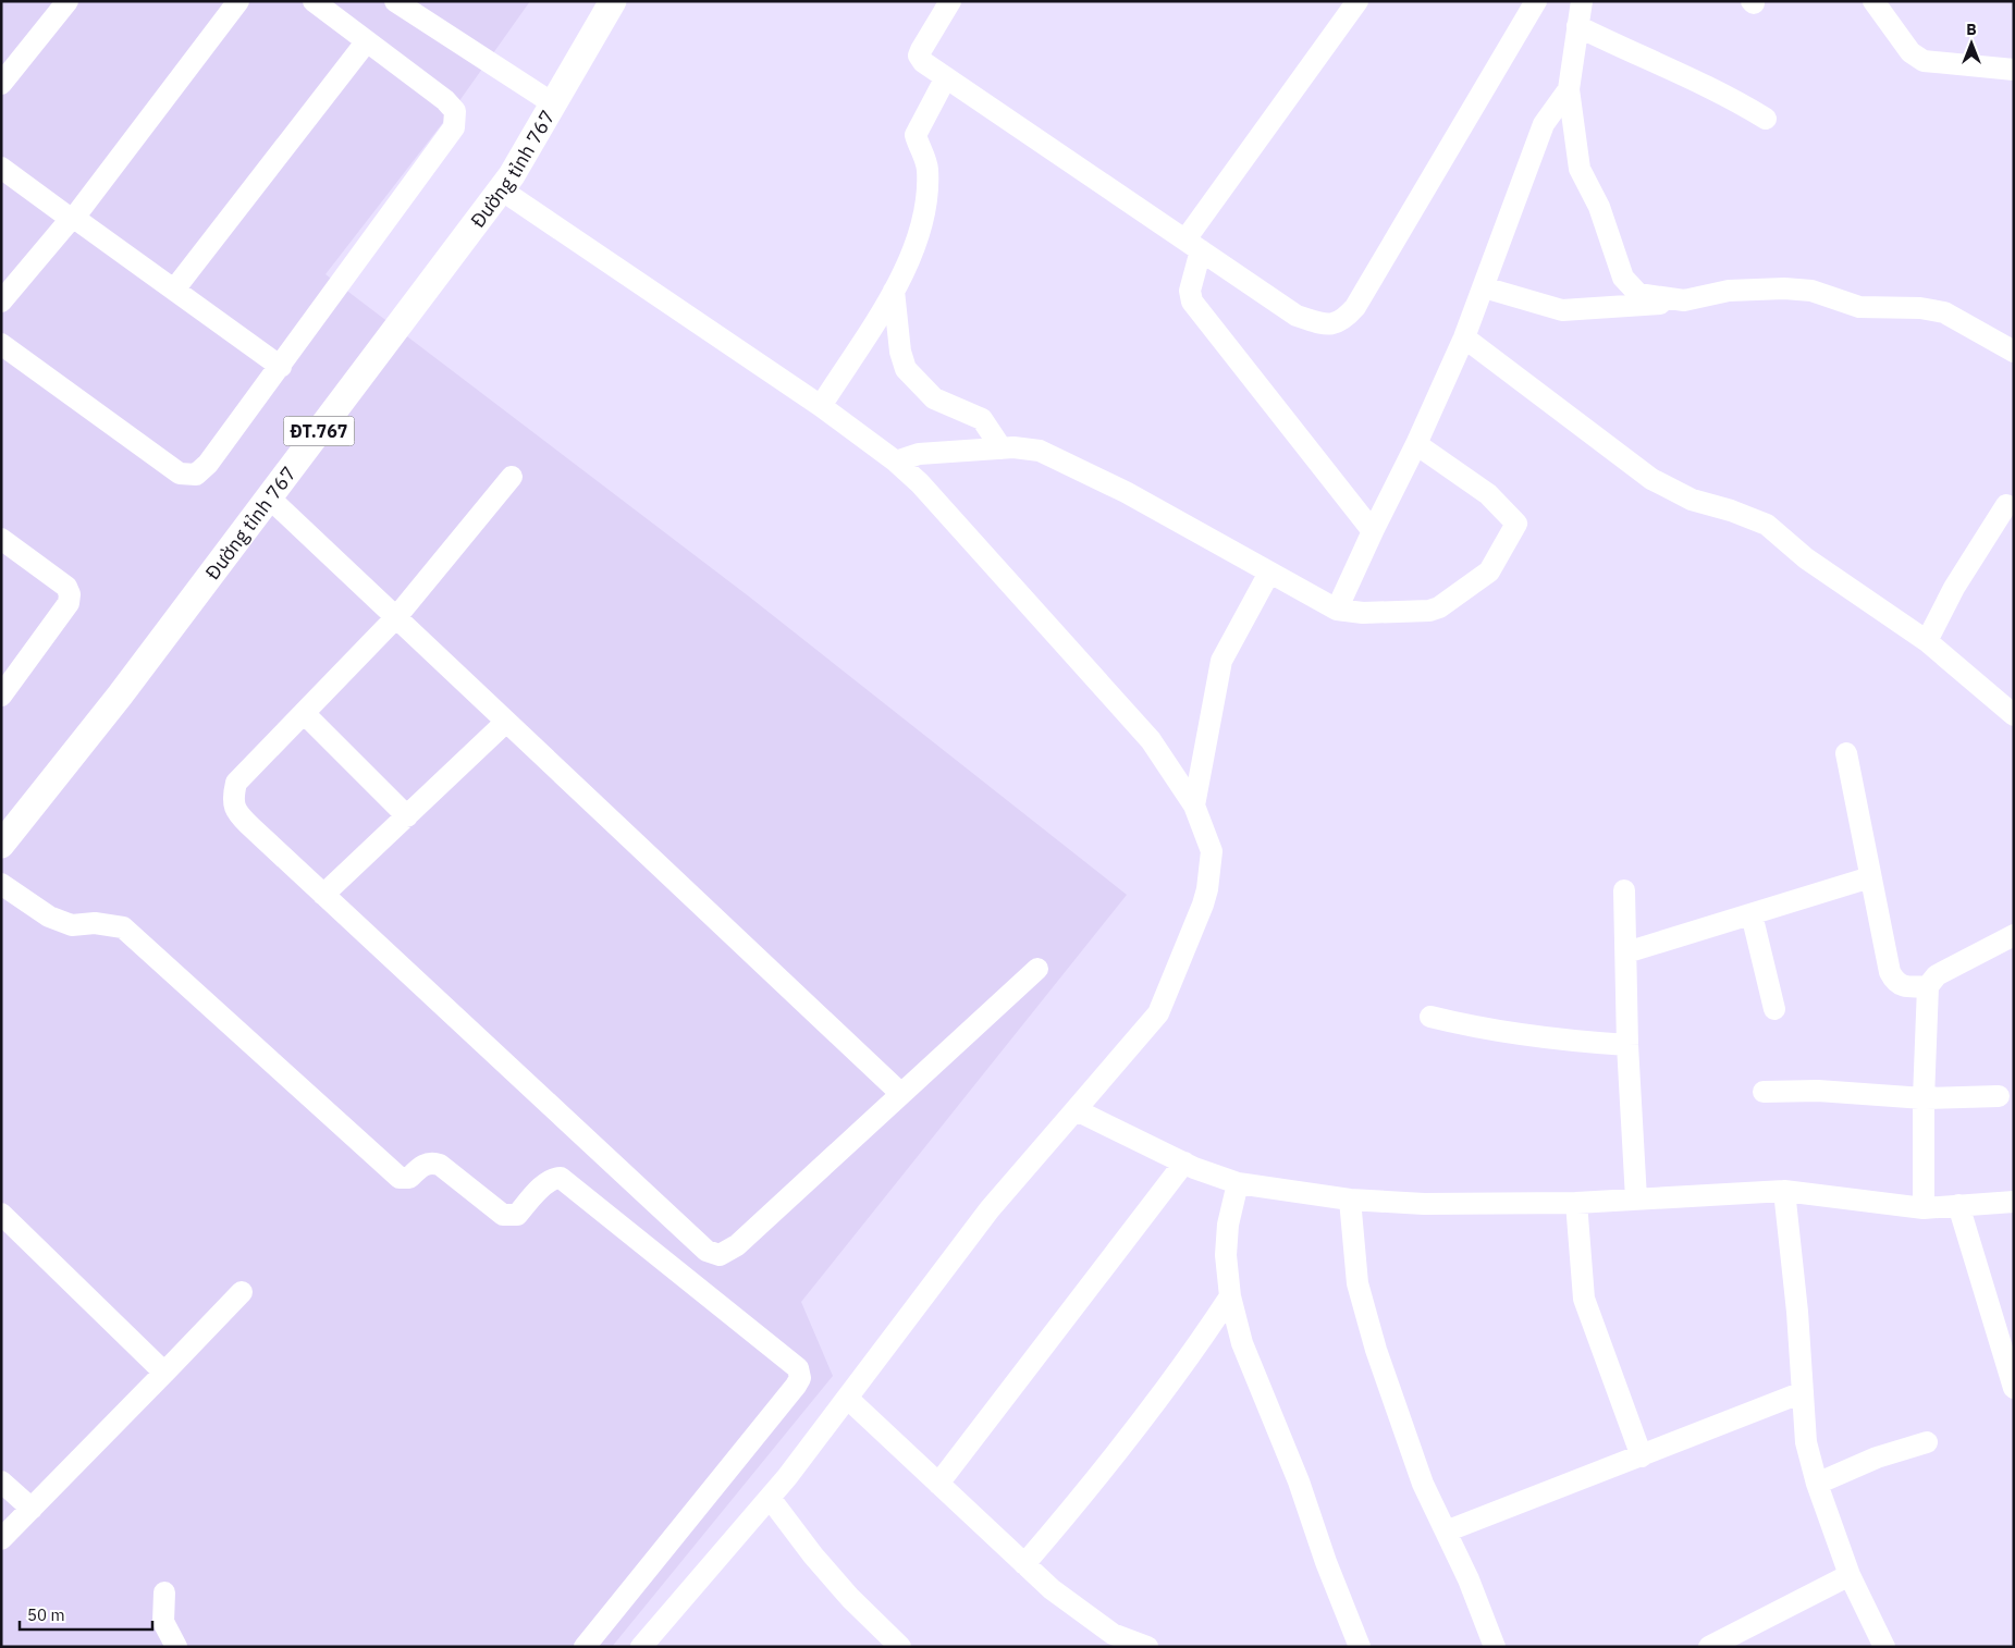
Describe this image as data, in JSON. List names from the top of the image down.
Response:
{
  "streets": {
    "main road": ["Đường tỉnh 767", "ĐT.767"]
  },
  "scale_bar": "50 m",
  "north": "top"
}
